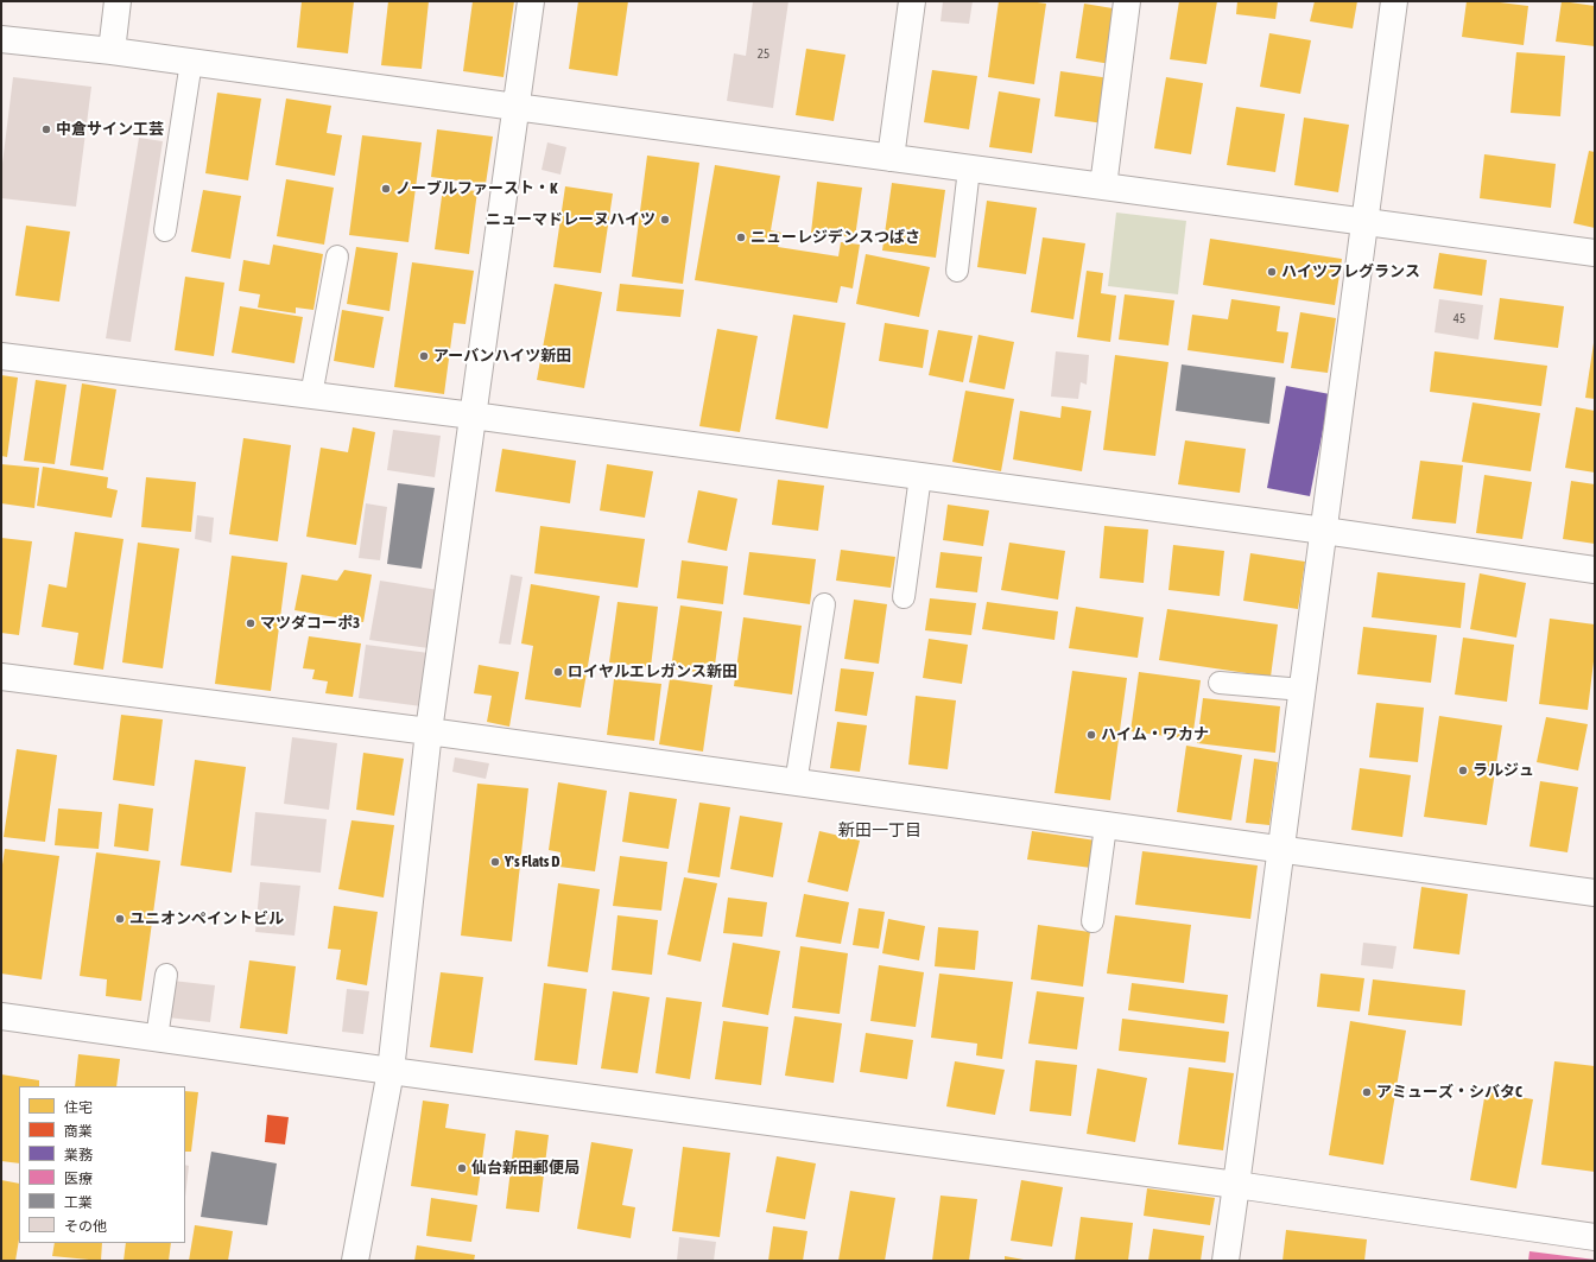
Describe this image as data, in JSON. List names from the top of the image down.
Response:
{
  "districts": ["新田一丁目"],
  "places": [
    "中倉サイン工芸",
    "ノーブルファースト・K",
    "ニューマドレーヌハイツ",
    "ニューレジデンスつばさ",
    "ハイツフレグランス",
    "アーバンハイツ新田",
    "マツダコーポ3",
    "ロイヤルエレガンス新田",
    "ハイム・ワカナ",
    "ラルジュ",
    "Y's Flats D",
    "ユニオンペイントビル",
    "アミューズ・シバタC",
    "仙台新田郵便局"
  ],
  "house_numbers": ["25", "45"],
  "legend": [
    "住宅",
    "商業",
    "業務",
    "医療",
    "工業",
    "その他"
  ]
}
